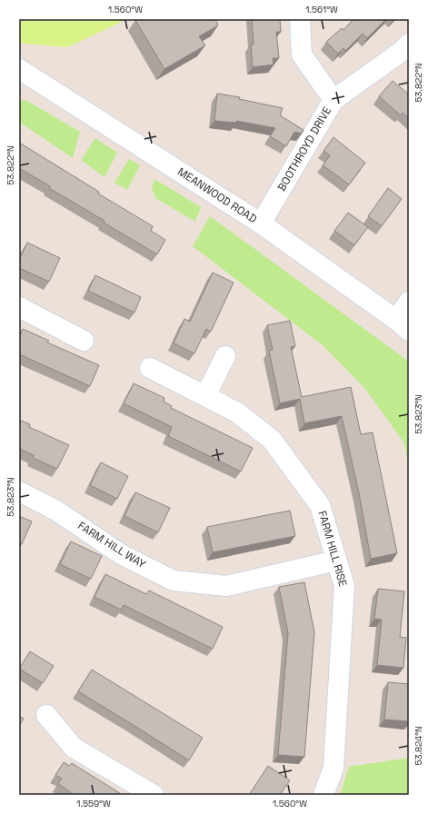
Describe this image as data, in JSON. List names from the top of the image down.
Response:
{
  "streets": {
    "street": [
      "BOOTHROYD DRIVE",
      "MEANWOOD ROAD",
      "FARM HILL WAY",
      "FARM HILL RISE"
    ]
  },
  "crossings": [
    ["BOOTHROYD DRIVE", "MEANWOOD ROAD"],
    ["FARM HILL WAY", "FARM HILL RISE"]
  ],
  "coordinates": [
    "1.560°W",
    "1.561°W",
    "53.822°N",
    "53.823°N",
    "53.824°N",
    "1.559°W"
  ]
}
